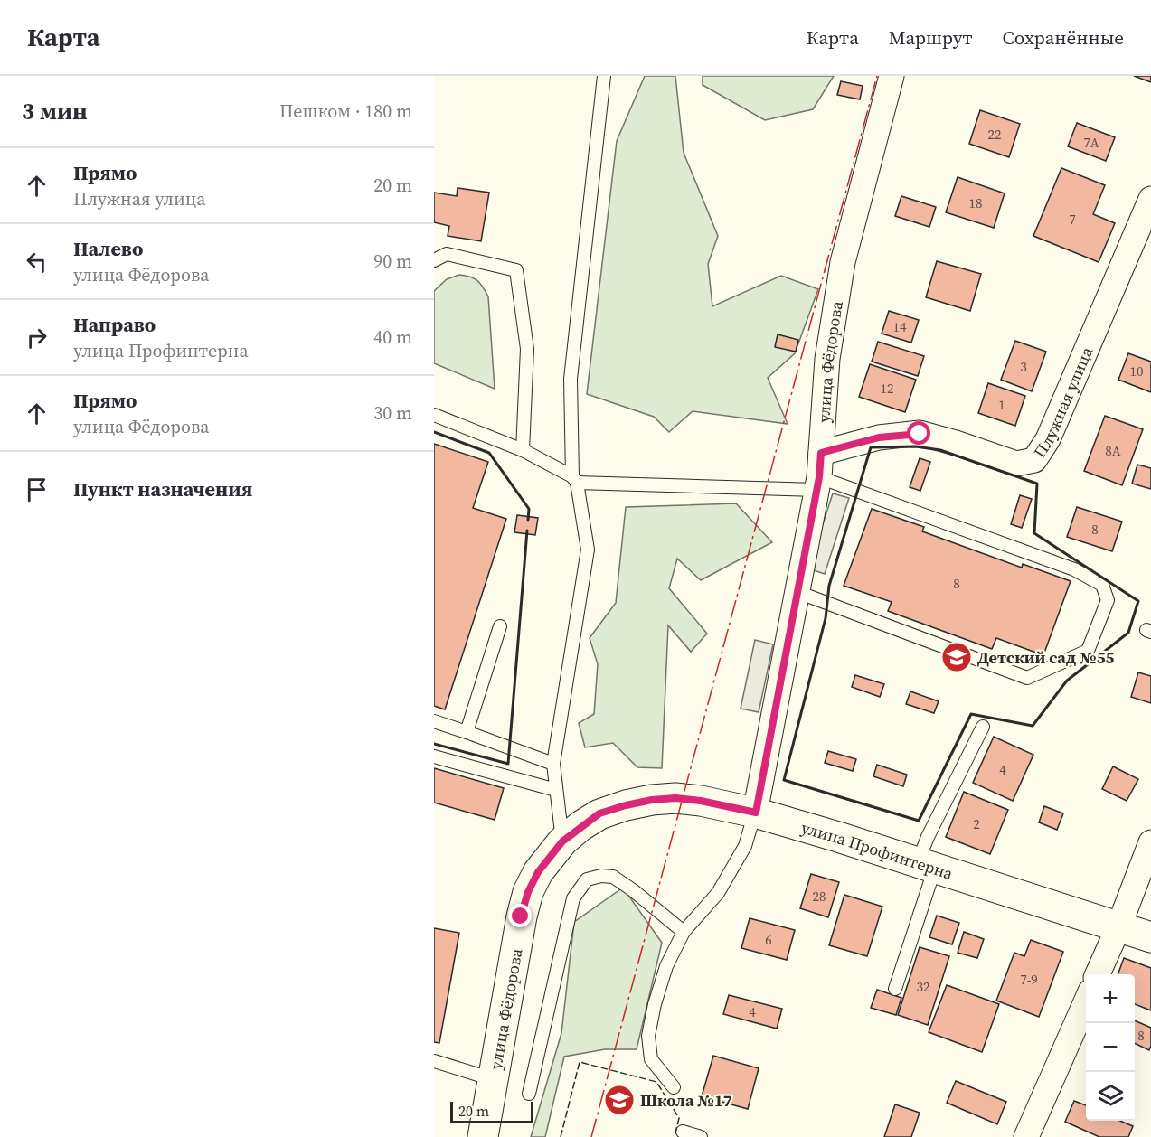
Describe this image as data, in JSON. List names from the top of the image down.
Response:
{
  "streets": {
    "main road": ["улица Фёдорова", "улица Профинтерна"],
    "street": ["Плужная улица"]
  },
  "crossings": [
    ["улица Фёдорова", "Плужная улица"],
    ["улица Фёдорова", "улица Профинтерна"]
  ],
  "places": {
    "school or university": ["Детский сад №55", "Школа №17"]
  },
  "house_numbers": [
    "22",
    "7А",
    "18",
    "7",
    "14",
    "3",
    "10",
    "12",
    "1",
    "8А",
    "8",
    "8",
    "4",
    "2",
    "28",
    "6",
    "7-9",
    "32",
    "4",
    "8"
  ],
  "scale_bar": "20 m",
  "page": {
    "header": "Карта",
    "nav": ["Карта", "Маршрут", "Сохранённые"],
    "heading": ["3 мин", "Пешком · 180 m"],
    "list": [
      ["Прямо", "Плужная улица", "20 m"],
      ["Налево", "улица Фёдорова", "90 m"],
      ["Направо", "улица Профинтерна", "40 m"],
      ["Прямо", "улица Фёдорова", "30 m"],
      "Пункт назначения"
    ],
    "map_buttons": ["+", "−"],
    "scale": "20 m"
  }
}
